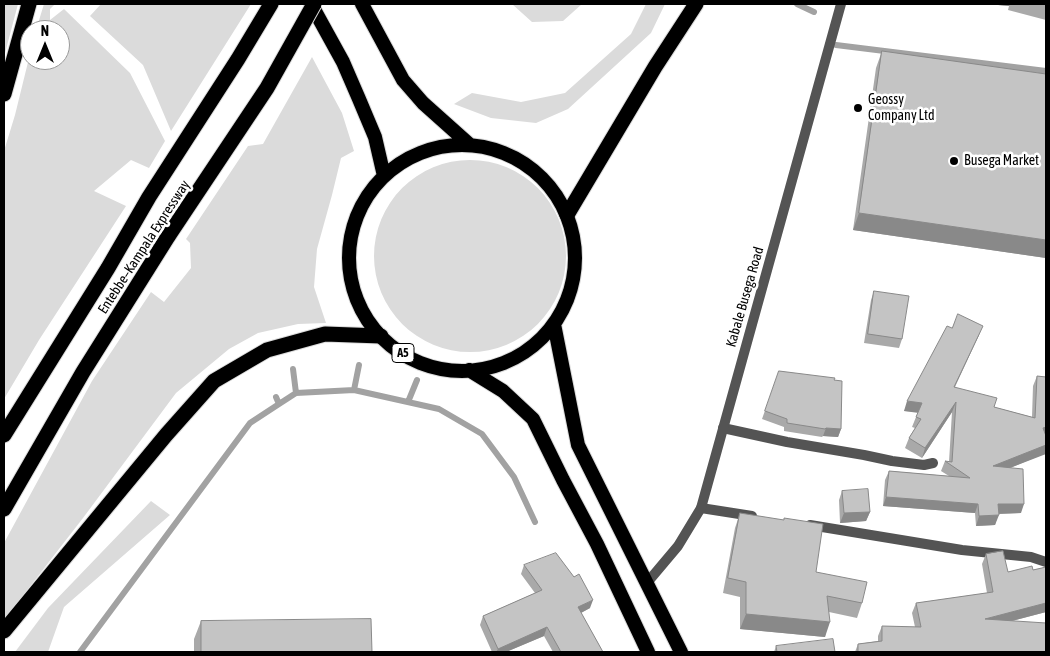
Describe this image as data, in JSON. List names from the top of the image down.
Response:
{
  "streets": {
    "highway": ["Entebbe–Kampala Expressway", "A5"],
    "street": ["Kabale Busega Road"]
  },
  "places": ["Geossy Company Ltd", "Busega Market"],
  "north": "top"
}
